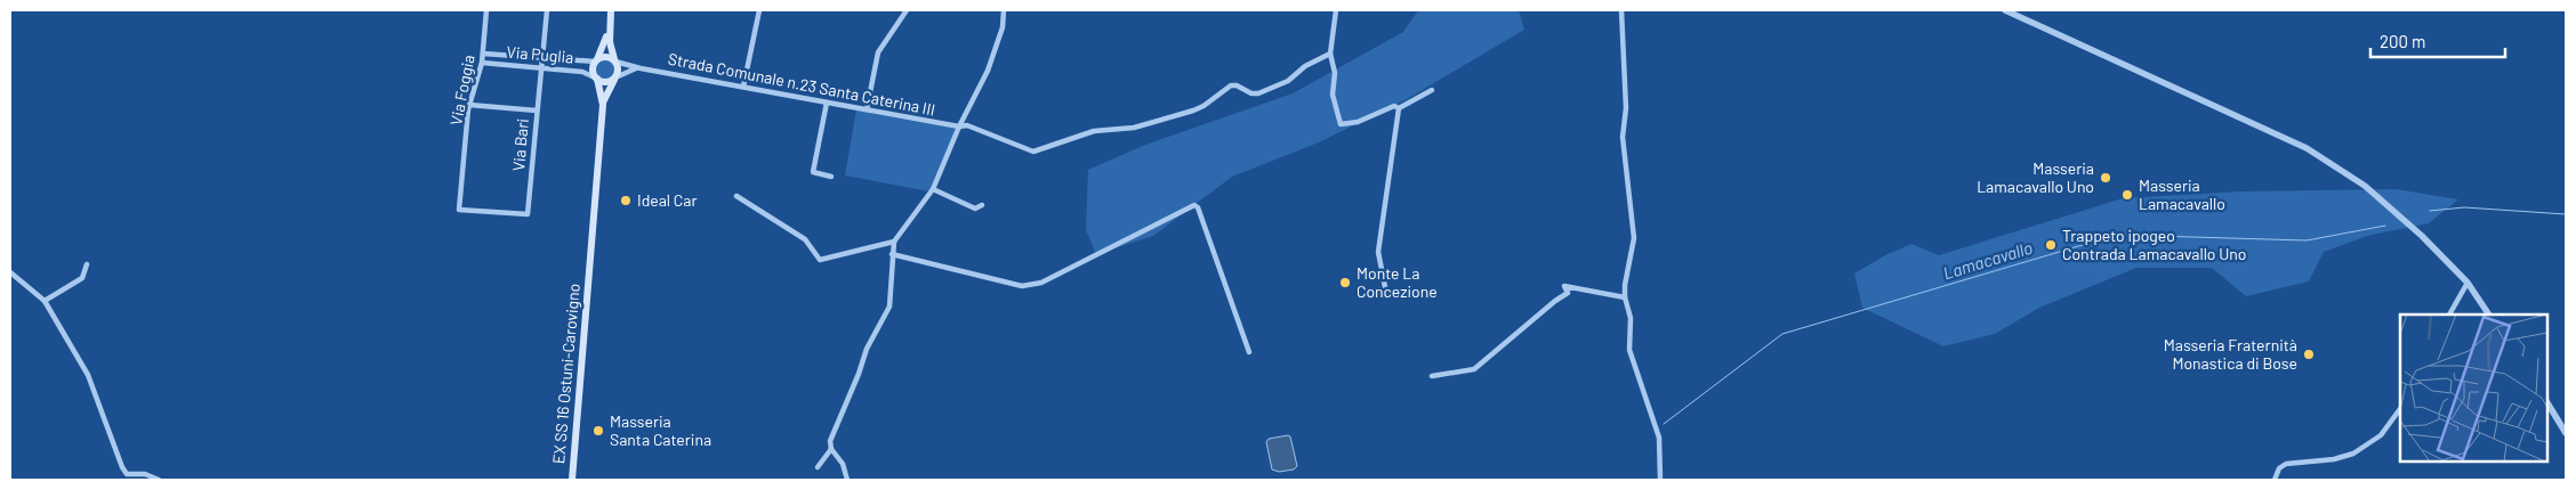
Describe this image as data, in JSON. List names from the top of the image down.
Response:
{
  "streets": {
    "main road": ["EX SS 16 Ostuni-Carovigno"],
    "street": [
      "Via Puglia",
      "Strada Comunale n.23 Santa Caterina III",
      "Via Foggia",
      "Via Bari"
    ]
  },
  "crossings": [
    ["Via Puglia", "Strada Comunale n.23 Santa Caterina III"],
    ["Via Puglia", "Via Foggia"],
    ["Via Puglia", "Via Bari"],
    ["Via Foggia", "Via Bari"]
  ],
  "water": ["Lamacavallo"],
  "places": [
    "Masseria Lamacavallo Uno",
    "Masseria Lamacavallo",
    "Ideal Car",
    "Trappeto ipogeo Contrada Lamacavallo Uno",
    "Monte La Concezione",
    "Masseria Fraternità Monastica di Bose",
    "Masseria Santa Caterina"
  ],
  "scale_bar": "200 m"
}
